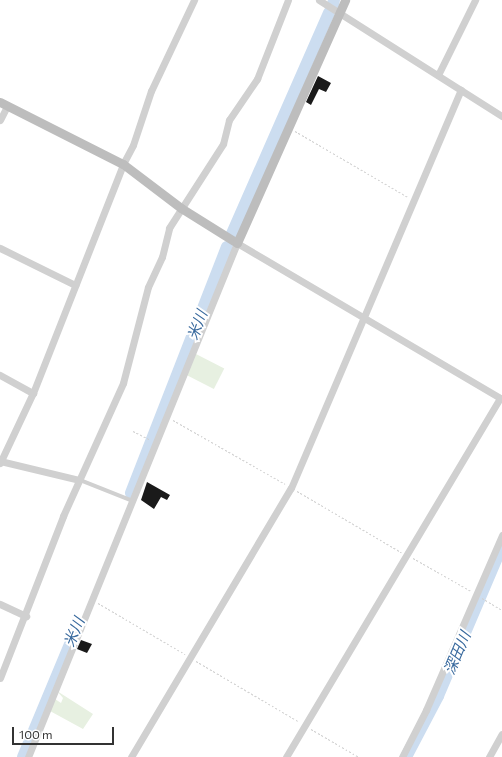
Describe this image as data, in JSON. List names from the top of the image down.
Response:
{
  "water": ["米川", "深田川"],
  "scale_bar": "100 m"
}
